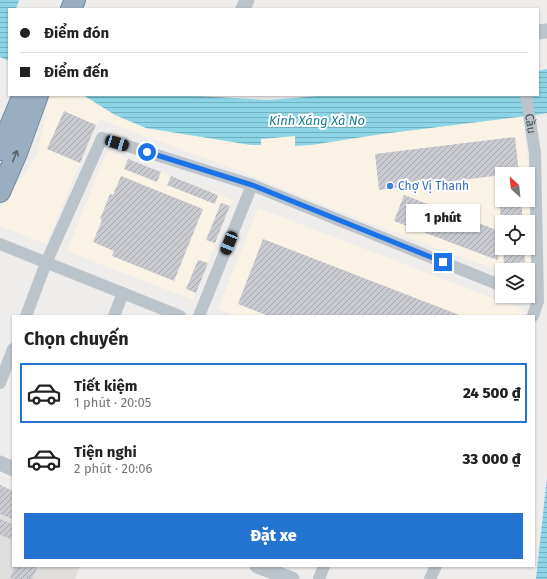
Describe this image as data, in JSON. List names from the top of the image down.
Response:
{
  "streets": {
    "street": ["Cầu"]
  },
  "water": ["Kinh Xáng Xà No"],
  "places": ["Chợ Vị Thanh"],
  "north": "top left",
  "page": {
    "banner": ["Điểm đón", "Điểm đến"],
    "bubble": "1 phút",
    "heading": "Chọn chuyến",
    "list": [
      {
        "name": "Tiết kiệm",
        "note": "1 phút · 20:05",
        "value": "24 500 ₫"
      },
      {
        "name": "Tiện nghi",
        "note": "2 phút · 20:06",
        "value": "33 000 ₫"
      }
    ],
    "buttons": "Đặt xe"
  }
}
